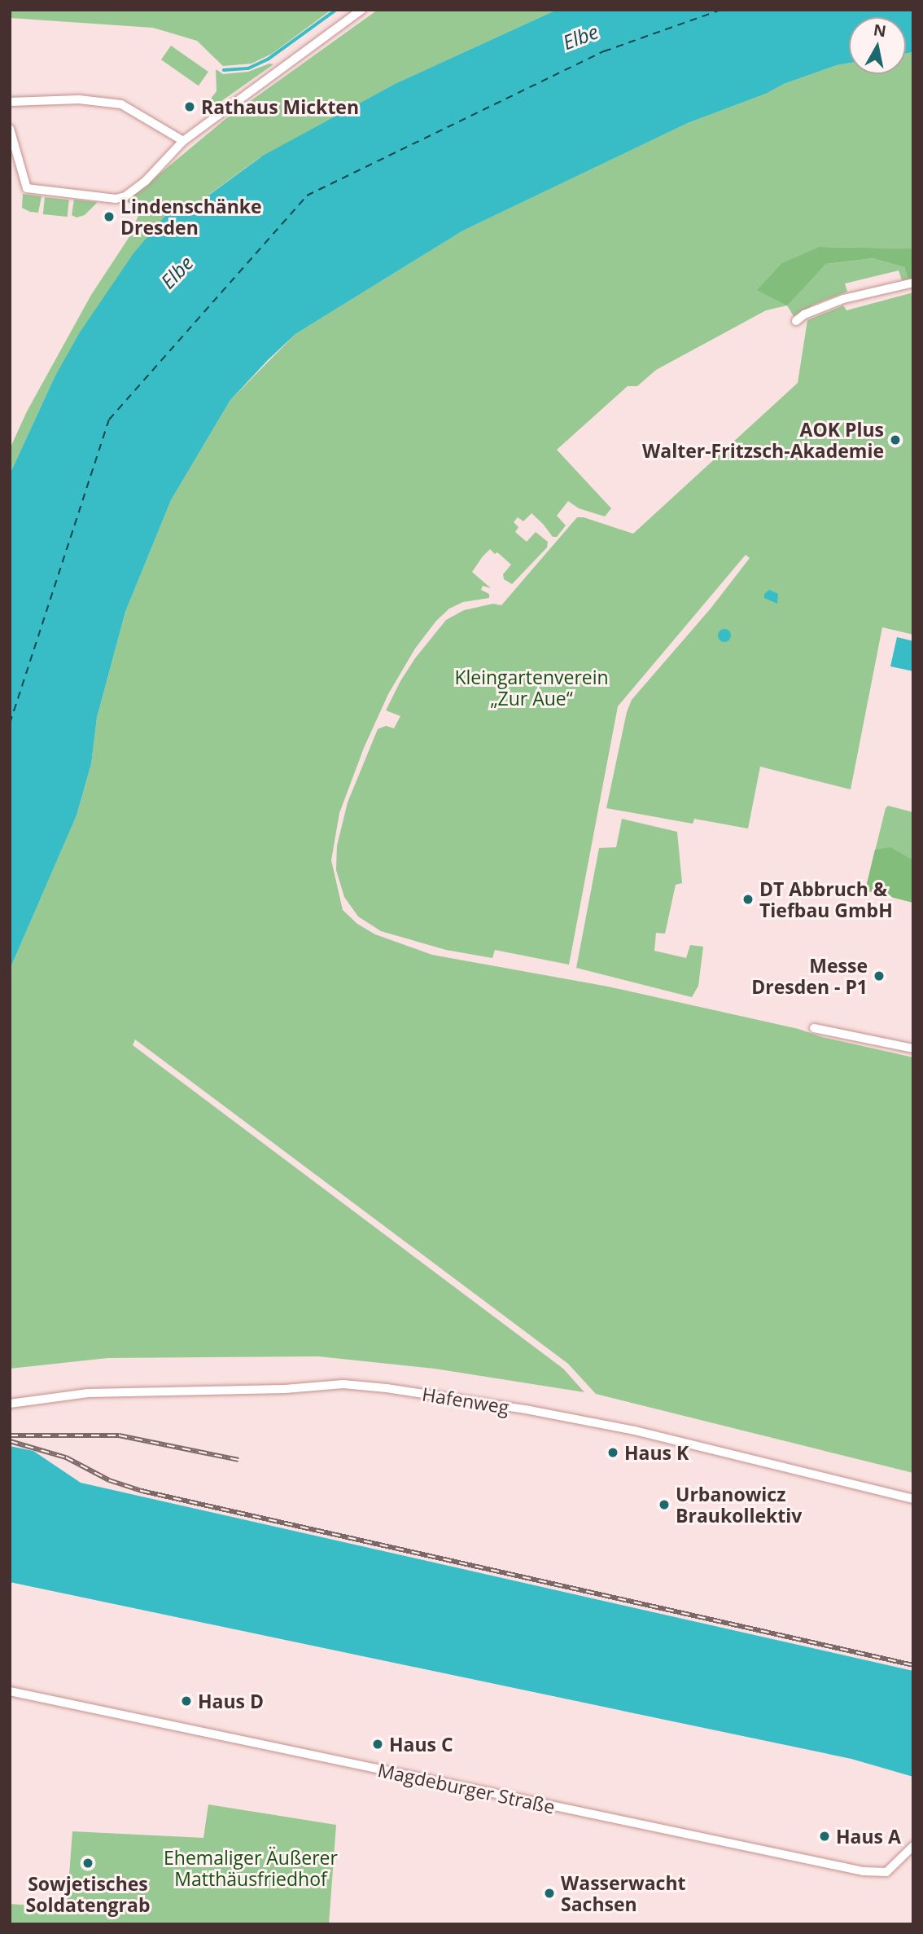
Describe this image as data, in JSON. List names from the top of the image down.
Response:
{
  "streets": {
    "street": ["Hafenweg", "Magdeburger Straße"]
  },
  "water": ["Elbe"],
  "parks": ["Kleingartenverein „Zur Aue“", "Ehemaliger Äußerer Matthäusfriedhof"],
  "places": [
    "Rathaus Mickten",
    "Lindenschänke Dresden",
    "AOK Plus Walter-Fritzsch-Akademie",
    "DT Abbruch & Tiefbau GmbH",
    "Messe Dresden - P1",
    "Haus K",
    "Urbanowicz Braukollektiv",
    "Haus D",
    "Haus C",
    "Haus A",
    "Sowjetisches Soldatengrab",
    "Wasserwacht Sachsen"
  ],
  "north": "top"
}
